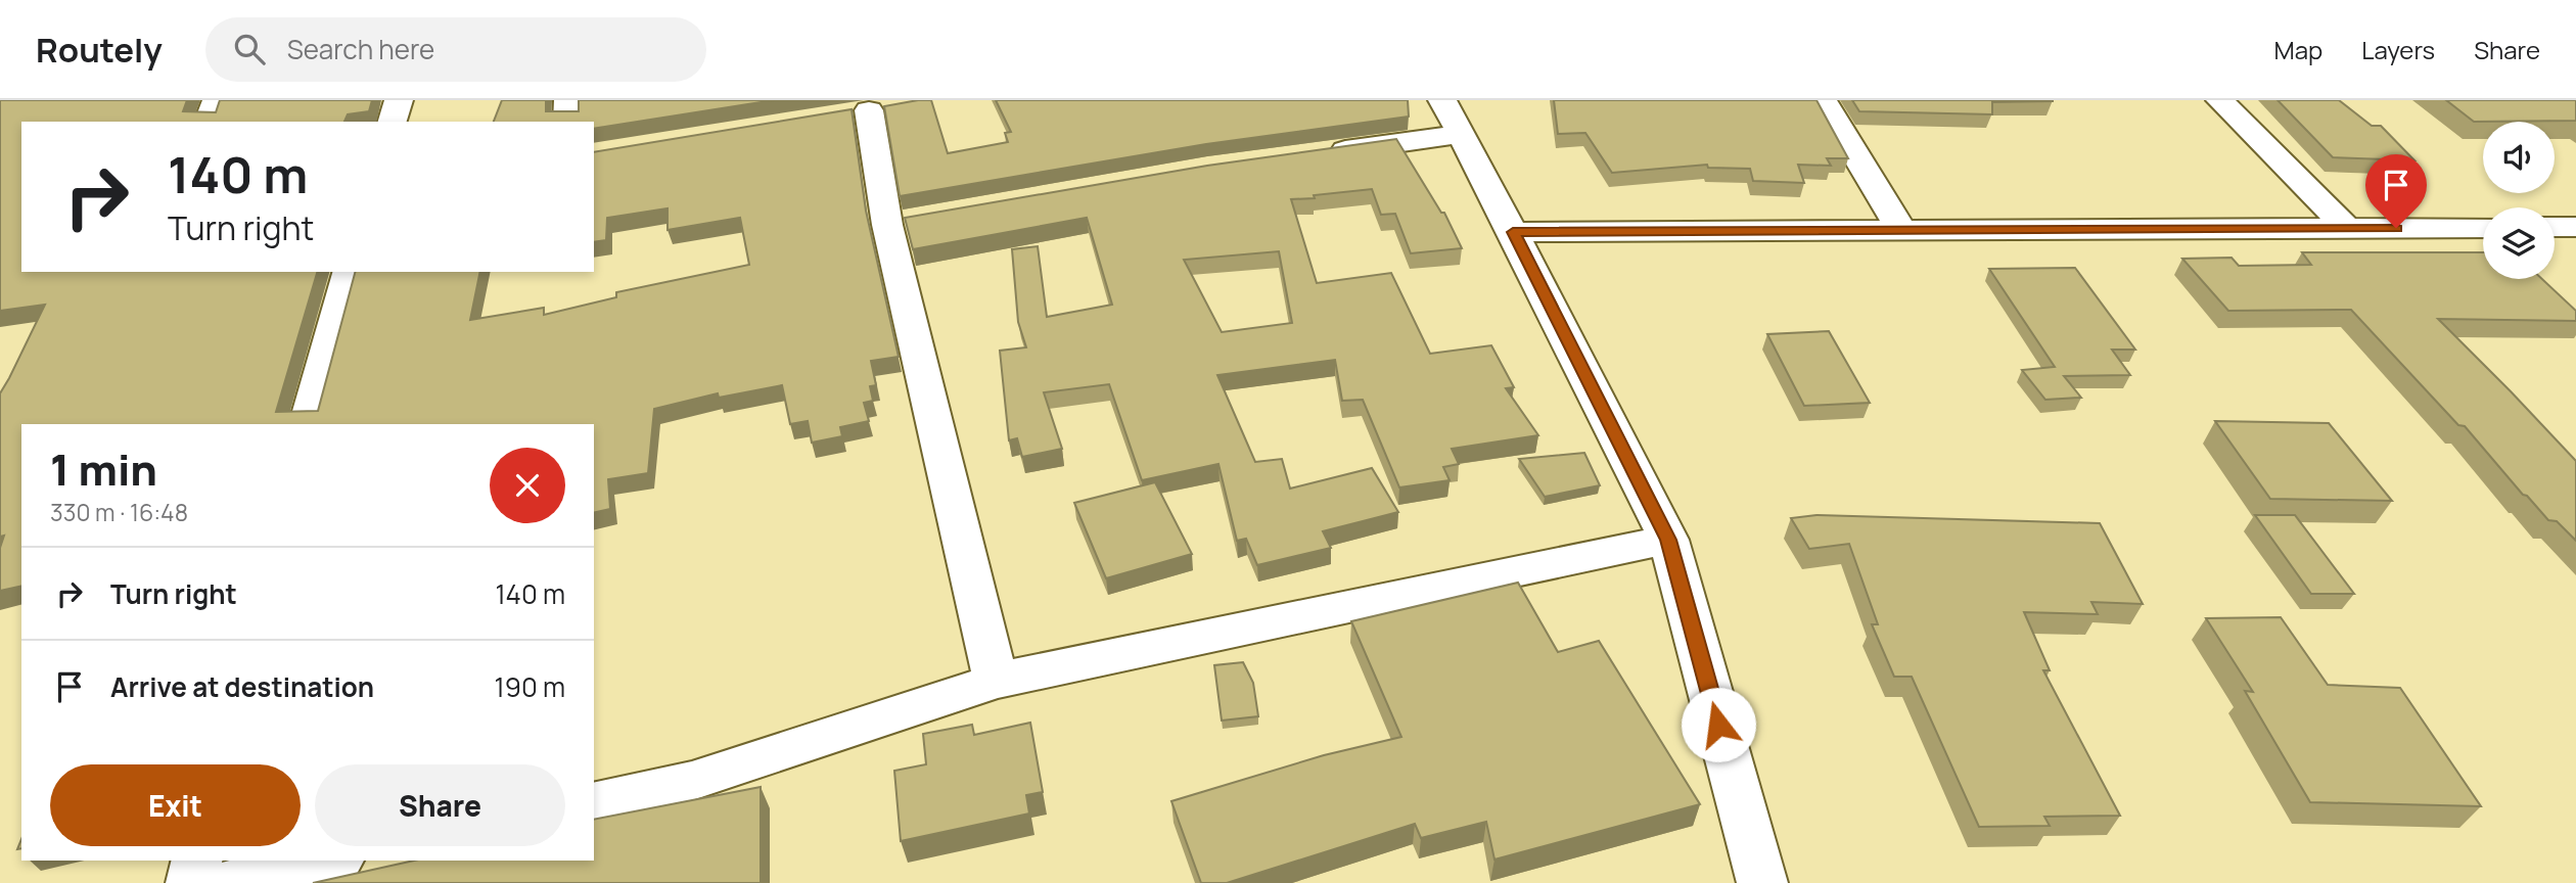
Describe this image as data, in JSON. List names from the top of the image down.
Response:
{
  "page": {
    "header": "Routely",
    "search": "Search here",
    "nav": ["Map", "Layers", "Share"],
    "turn": ["140 m", "Turn right"],
    "heading": ["1 min", "330 m · 16:48"],
    "list": [
      {
        "name": "Turn right",
        "value": "140 m"
      },
      {
        "name": "Arrive at destination",
        "value": "190 m"
      }
    ],
    "buttons": ["Exit", "Share"]
  }
}
